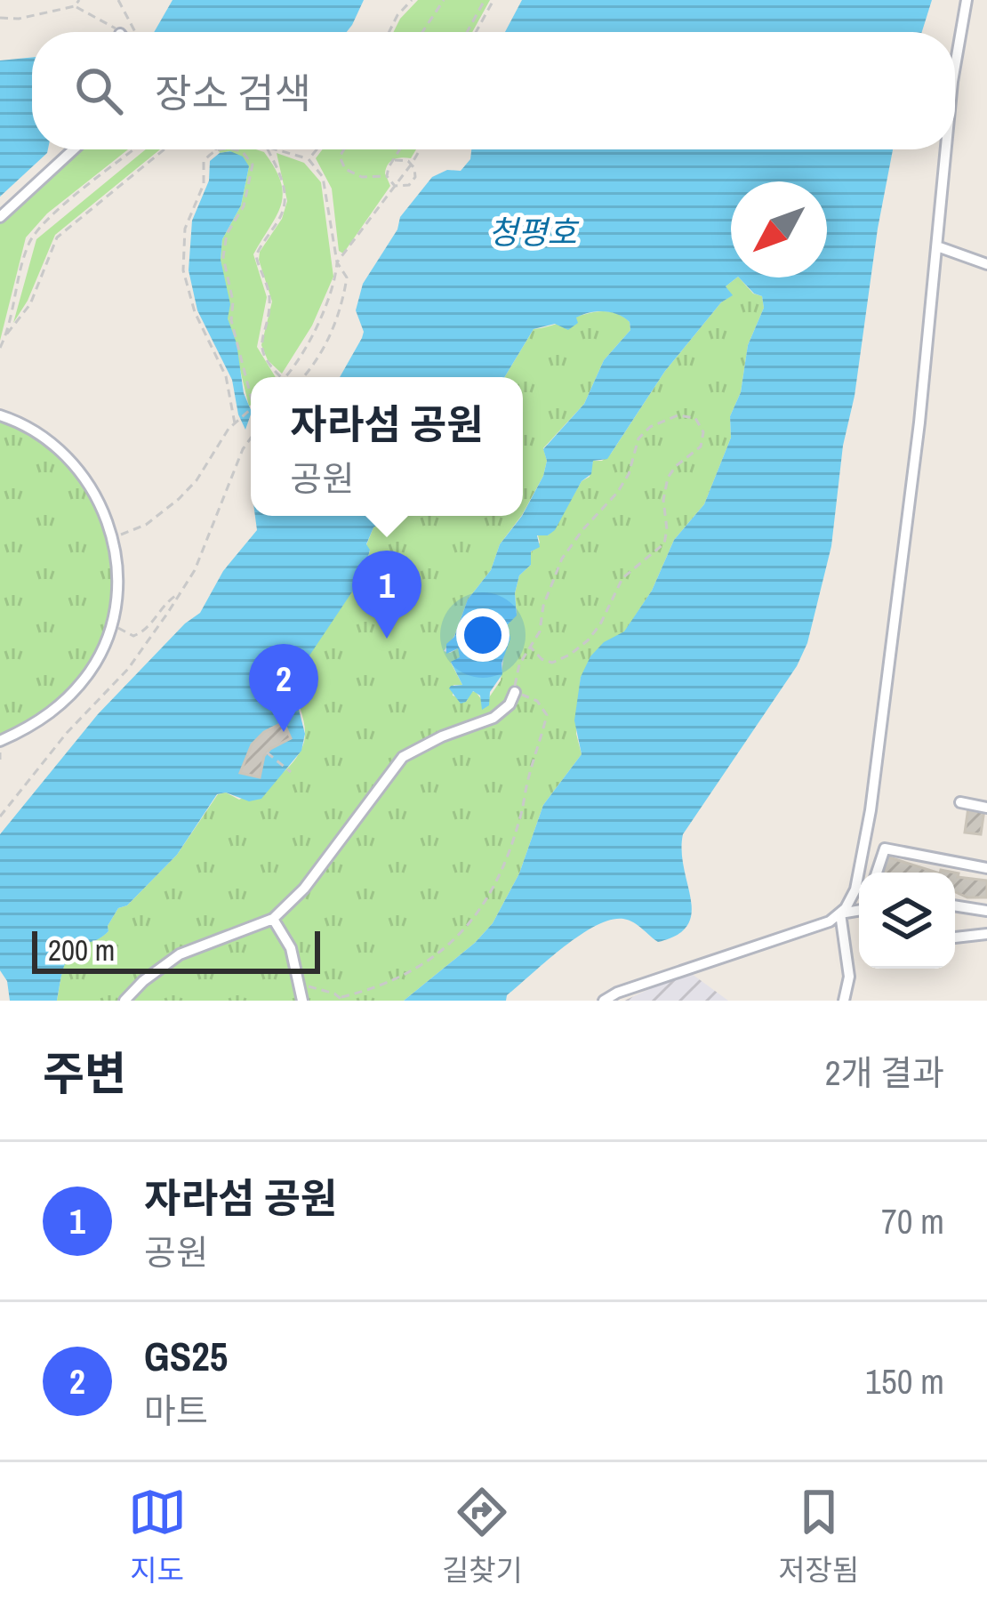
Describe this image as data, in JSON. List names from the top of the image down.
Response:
{
  "water": ["청평호"],
  "scale_bar": "200 m",
  "north": "bottom left",
  "page": {
    "search": "장소 검색",
    "popup": ["자라섬 공원", "공원"],
    "pins": ["1", "2"],
    "scale": "200 m",
    "heading": ["주변", "2개 결과"],
    "list": [
      {
        "mark": "1",
        "name": "자라섬 공원",
        "note": "공원",
        "value": "70 m"
      },
      {
        "mark": "2",
        "name": "GS25",
        "note": "마트",
        "value": "150 m"
      }
    ],
    "nav": ["지도", "길찾기", "저장됨"]
  }
}
